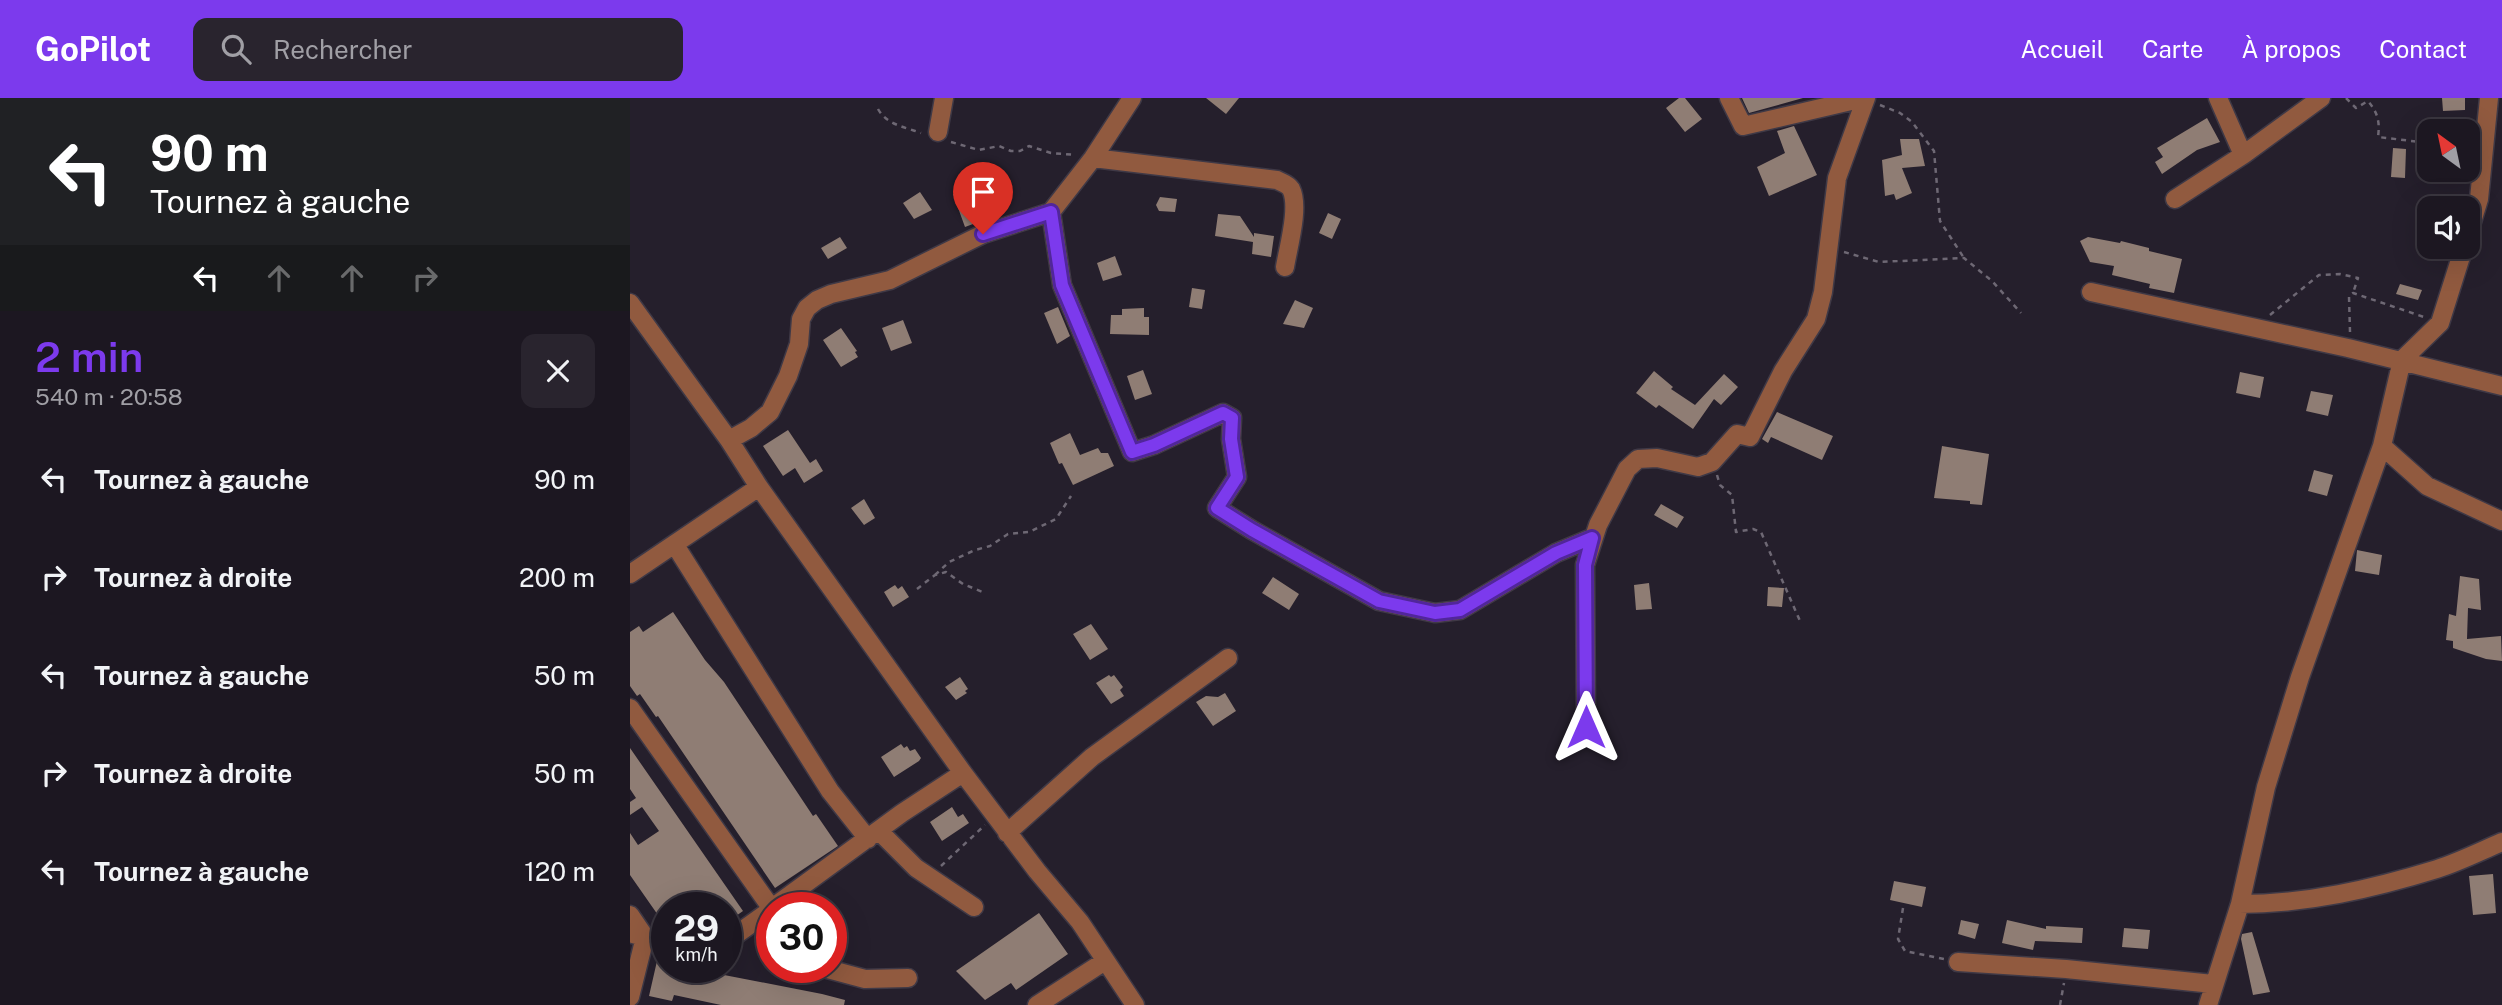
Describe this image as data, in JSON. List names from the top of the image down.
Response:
{
  "north": "top left",
  "page": {
    "header": "GoPilot",
    "search": "Rechercher",
    "nav": [
      "Accueil",
      "Carte",
      "À propos",
      "Contact"
    ],
    "turn": ["90 m", "Tournez à gauche"],
    "heading": ["2 min", "540 m · 20:58"],
    "list": [
      {
        "name": "Tournez à gauche",
        "value": "90 m"
      },
      {
        "name": "Tournez à droite",
        "value": "200 m"
      },
      {
        "name": "Tournez à gauche",
        "value": "50 m"
      },
      {
        "name": "Tournez à droite",
        "value": "50 m"
      },
      {
        "name": "Tournez à gauche",
        "value": "120 m"
      }
    ],
    "speed": "29 km/h",
    "limit": "30"
  }
}
